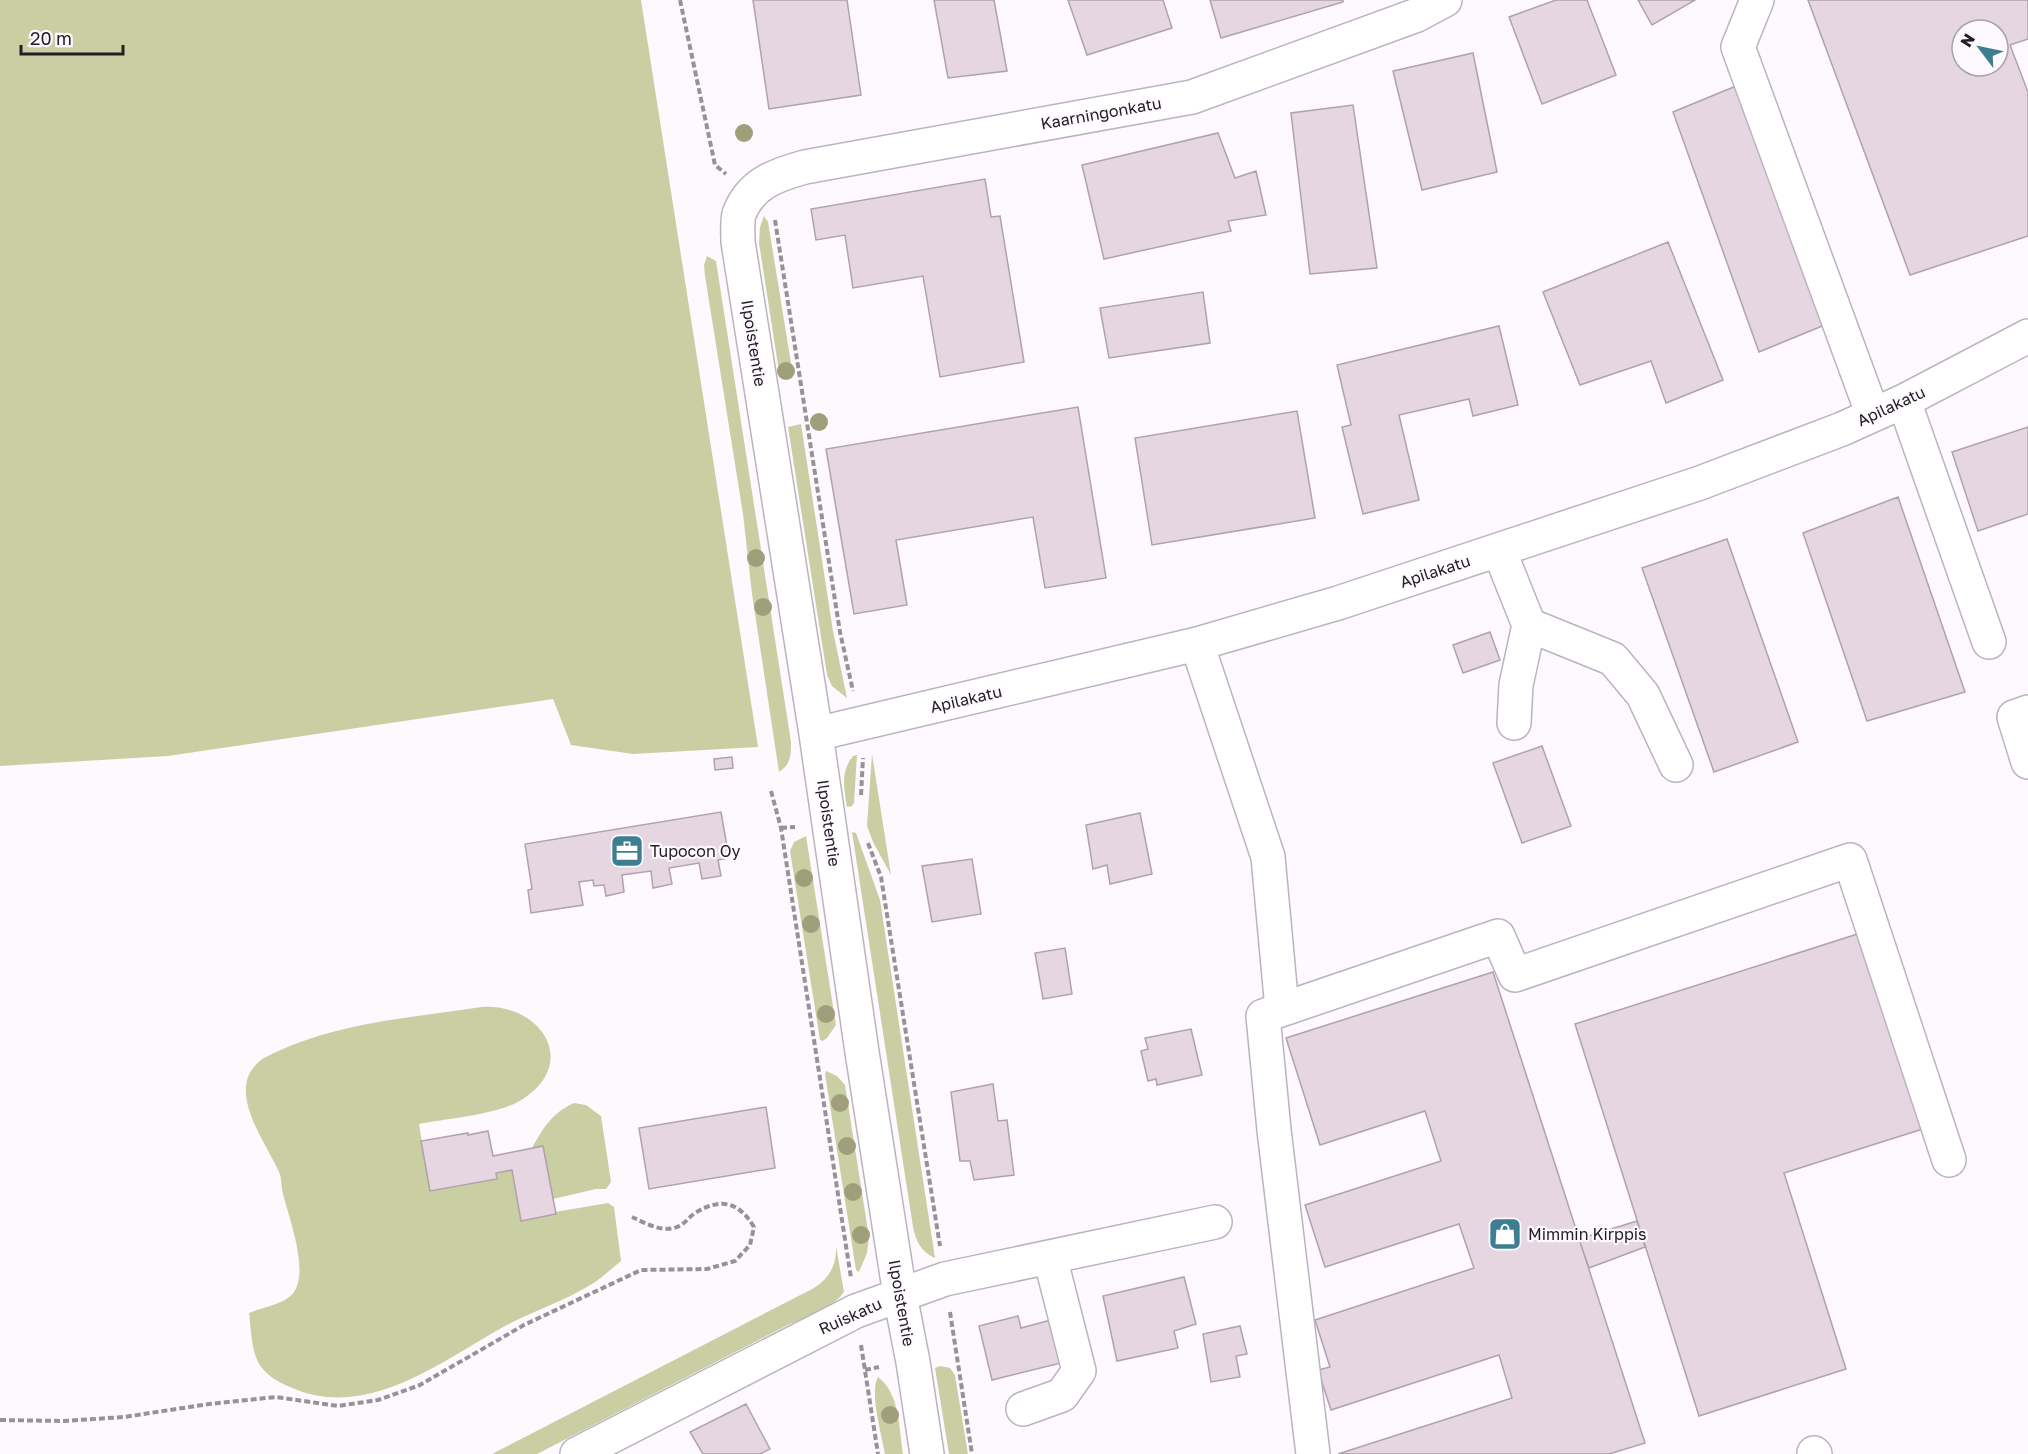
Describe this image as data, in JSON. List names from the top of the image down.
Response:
{
  "streets": {
    "street": [
      "Kaarningonkatu",
      "Ilpoistentie",
      "Apilakatu",
      "Ruiskatu"
    ]
  },
  "crossings": [
    ["Kaarningonkatu", "Ilpoistentie"],
    ["Ilpoistentie", "Apilakatu"],
    ["Ilpoistentie", "Ruiskatu"]
  ],
  "places": {
    "office": ["Tupocon Oy"],
    "shop": ["Mimmin Kirppis"]
  },
  "scale_bar": "20 m",
  "north": "top left"
}
